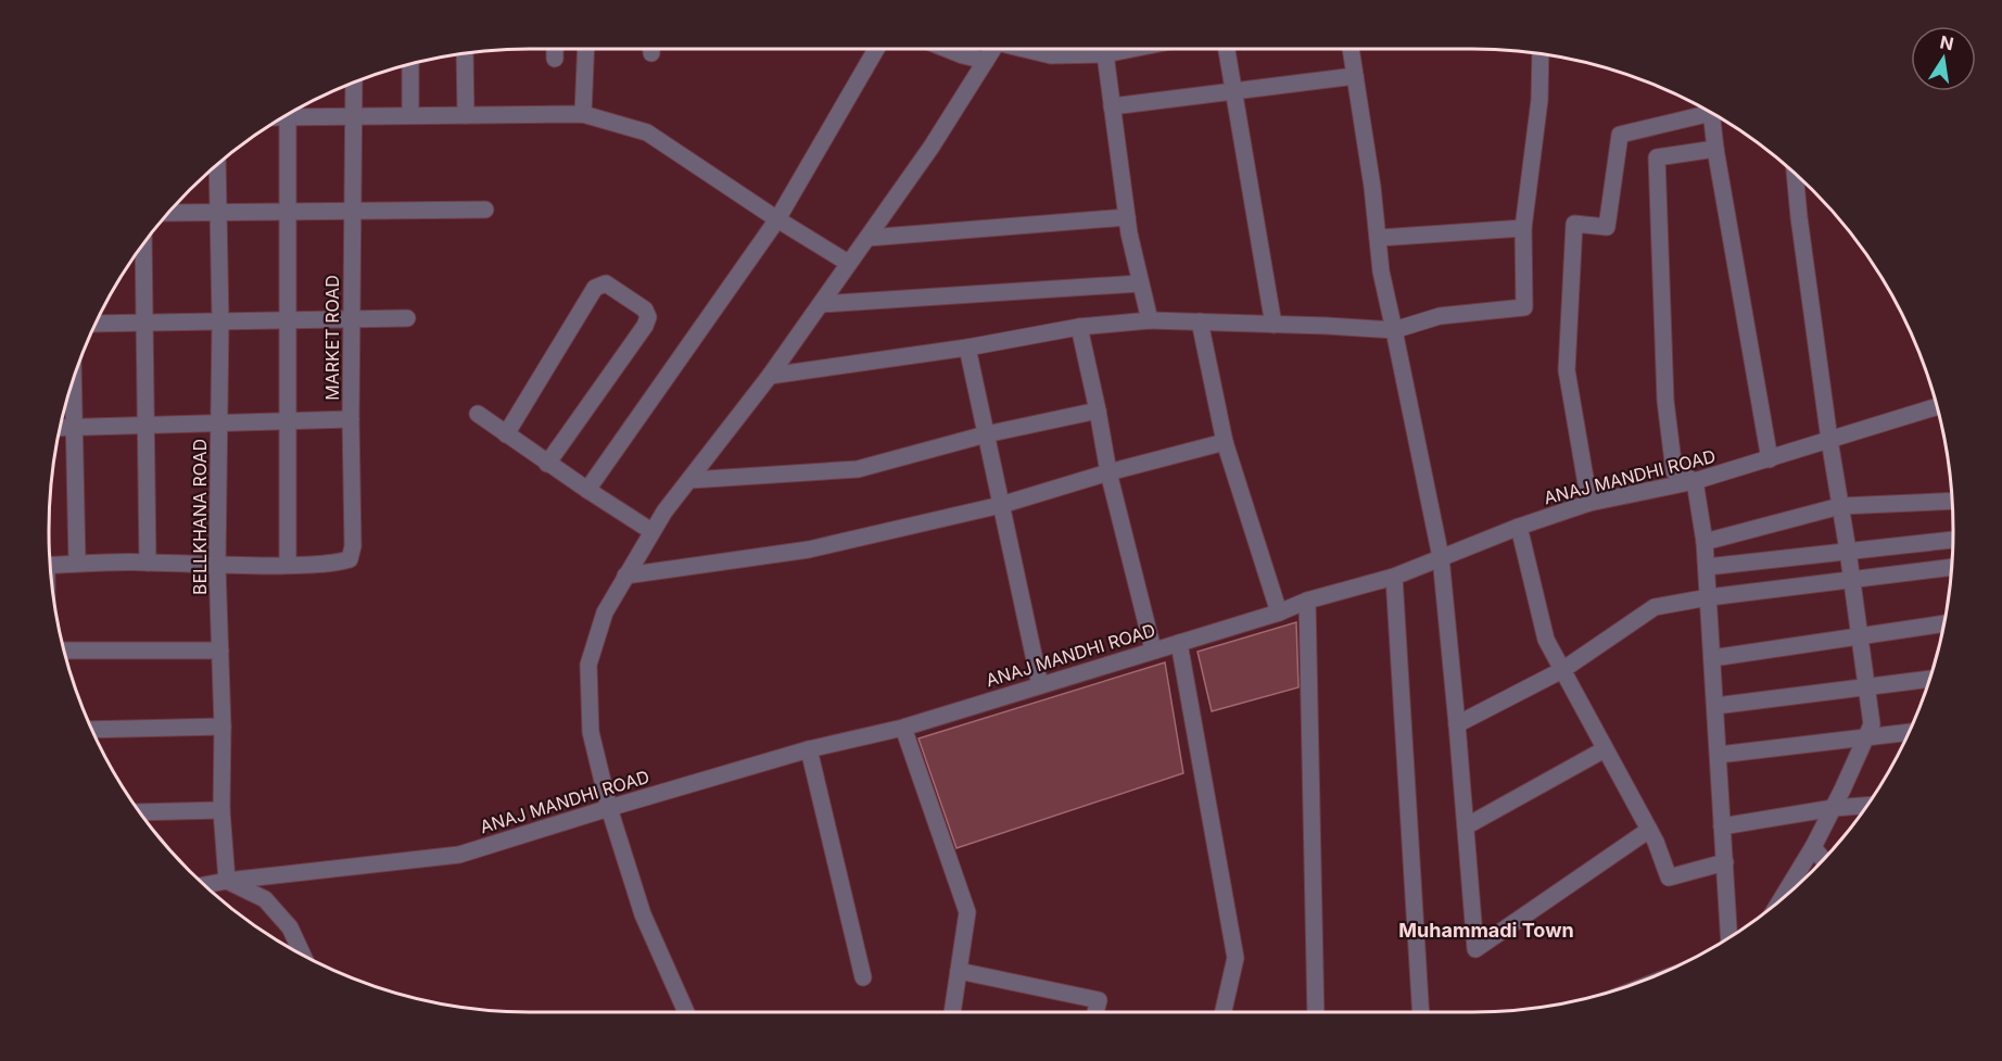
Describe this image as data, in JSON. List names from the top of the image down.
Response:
{
  "streets": {
    "street": ["MARKET ROAD", "ANAJ MANDHI ROAD", "BELLKHANA ROAD"]
  },
  "crossings": [
    ["MARKET ROAD", "BELLKHANA ROAD"],
    ["ANAJ MANDHI ROAD", "BELLKHANA ROAD"]
  ],
  "districts": ["Muhammadi Town"],
  "north": "top"
}
